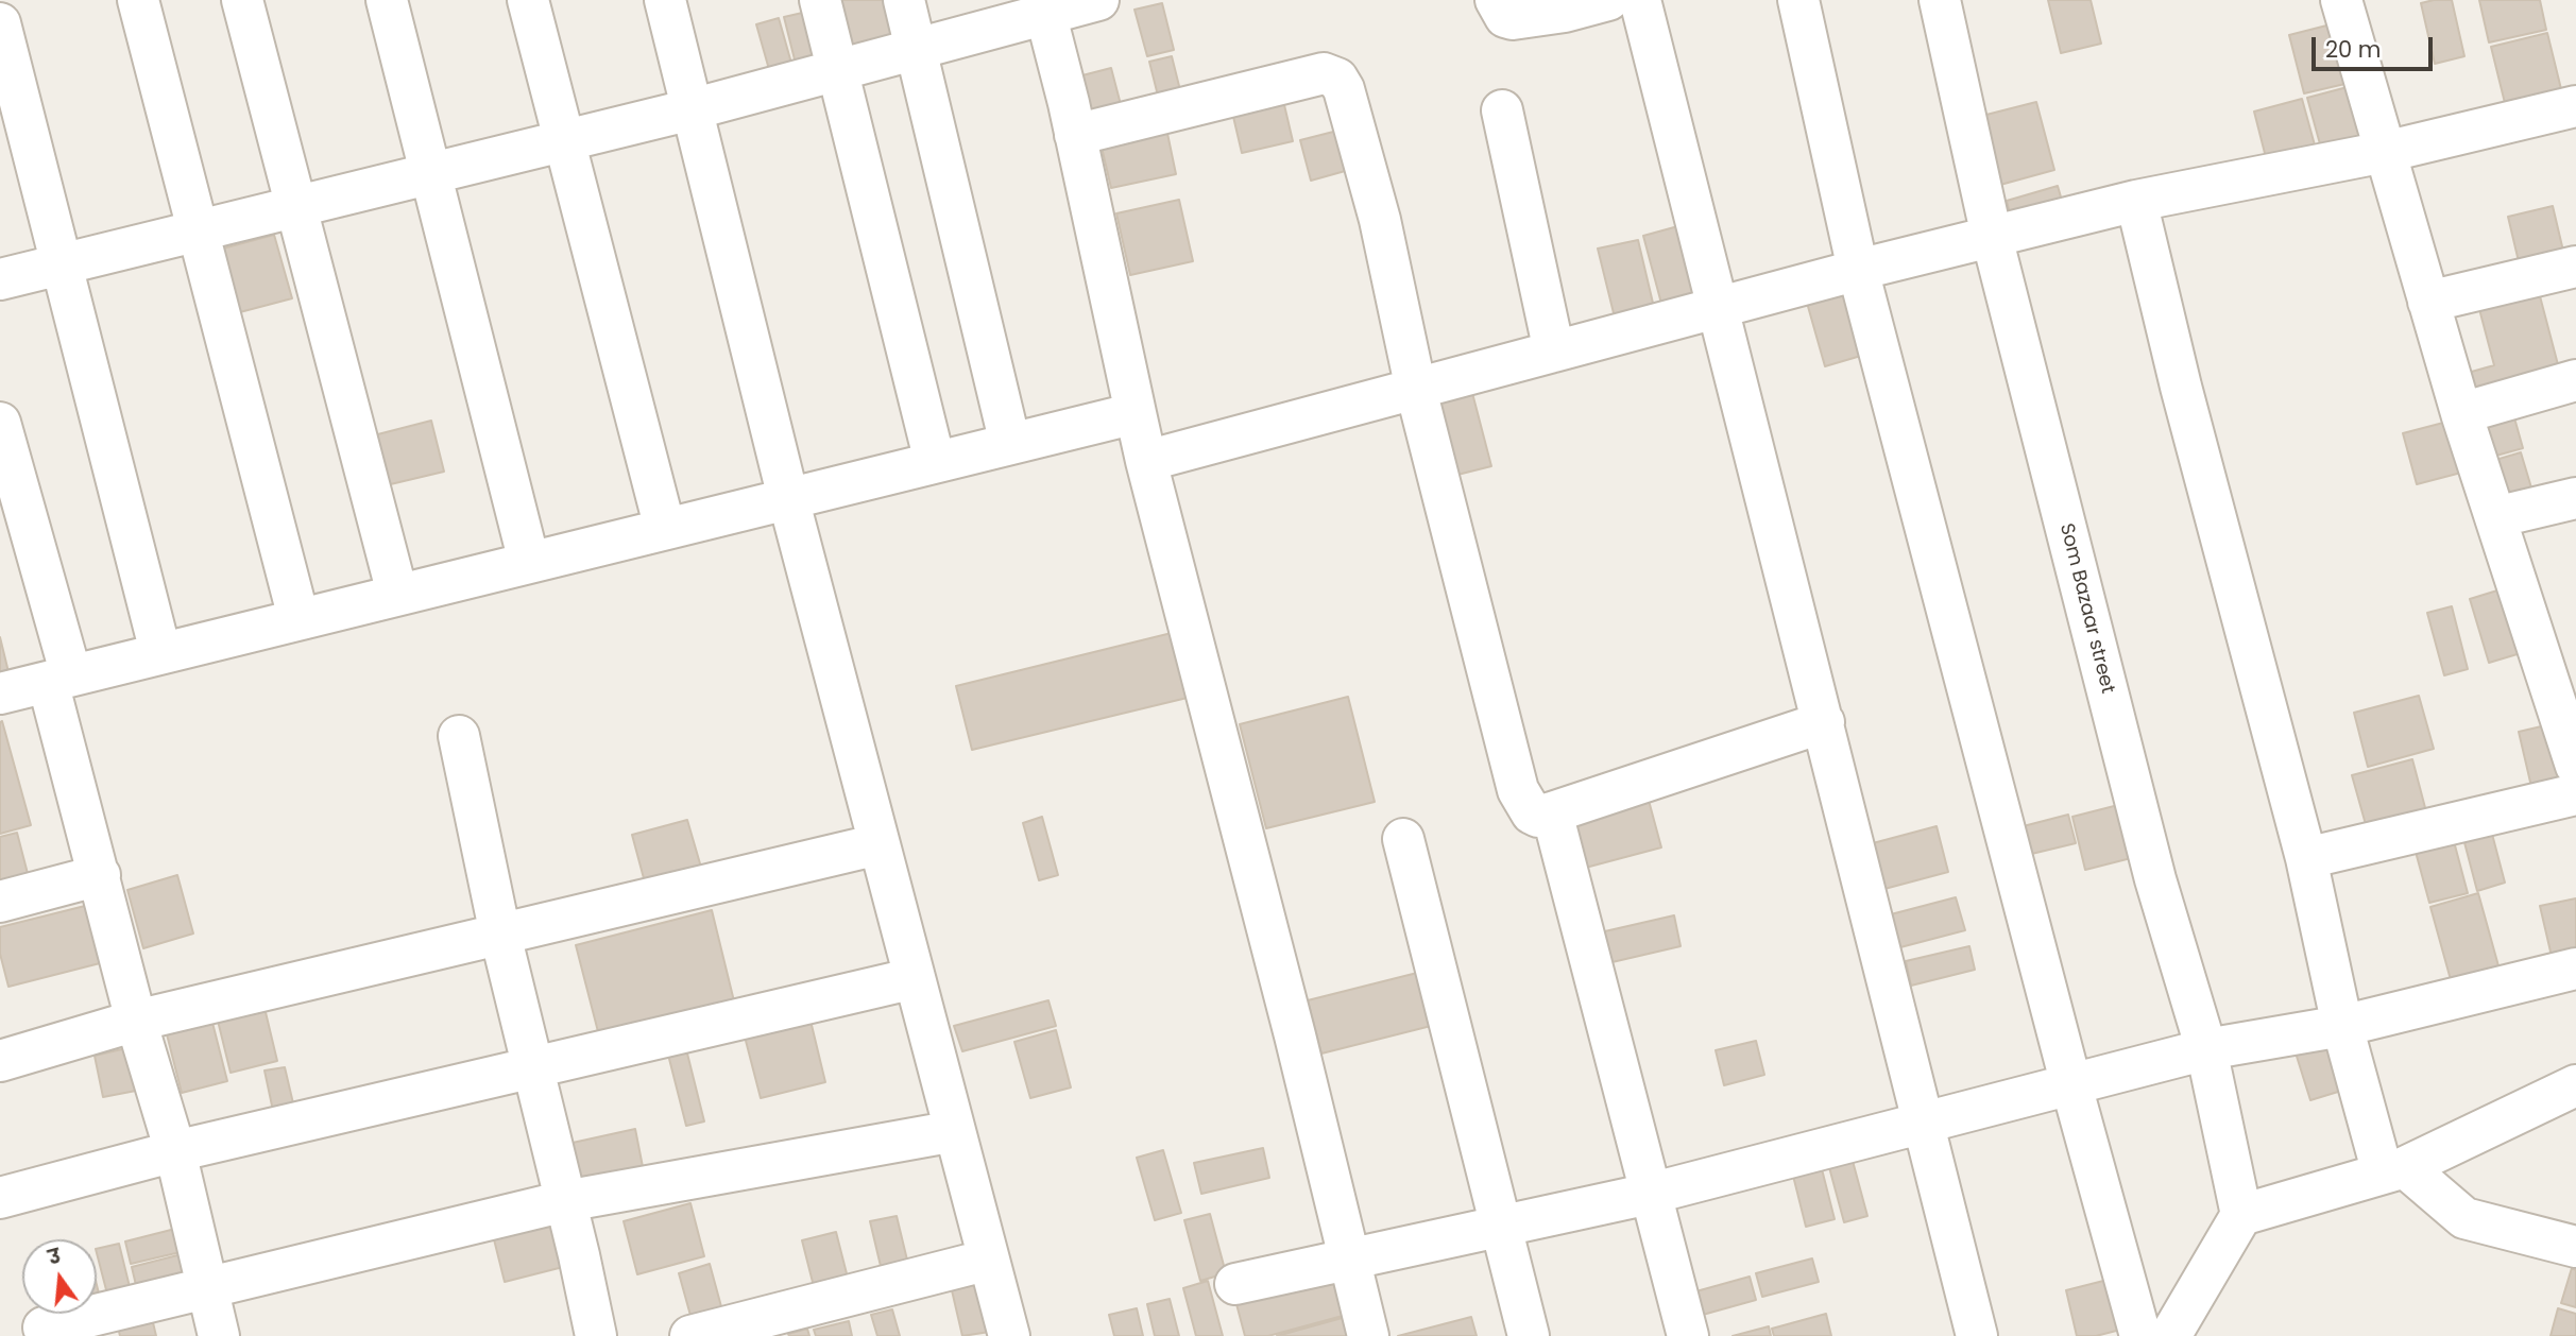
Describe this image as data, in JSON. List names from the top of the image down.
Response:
{
  "streets": {
    "street": ["Som Bazaar street"]
  },
  "scale_bar": "20 m",
  "north": "top"
}
